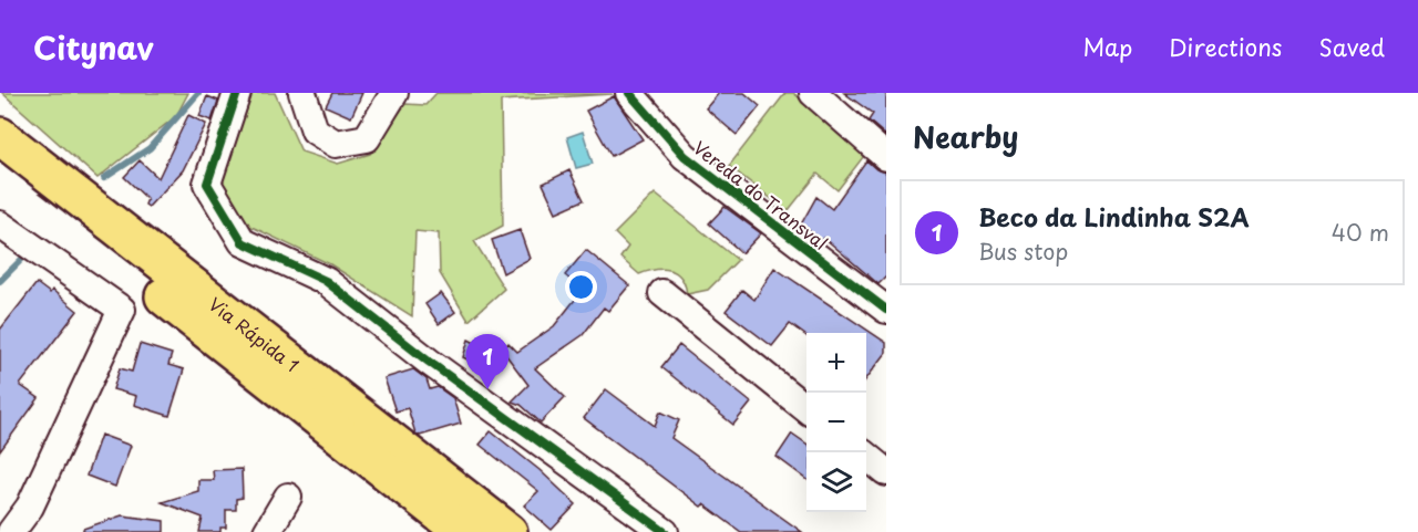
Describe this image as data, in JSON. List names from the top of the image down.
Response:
{
  "streets": {
    "highway": ["Via Rápida 1"],
    "street": ["Vereda do Transval"]
  },
  "page": {
    "header": "Citynav",
    "nav": ["Map", "Directions", "Saved"],
    "heading": "Nearby",
    "list": [
      {
        "mark": "1",
        "name": "Beco da Lindinha S2A",
        "note": "Bus stop",
        "value": "40 m"
      }
    ],
    "map_buttons": ["+", "−"],
    "pins": "1"
  }
}
